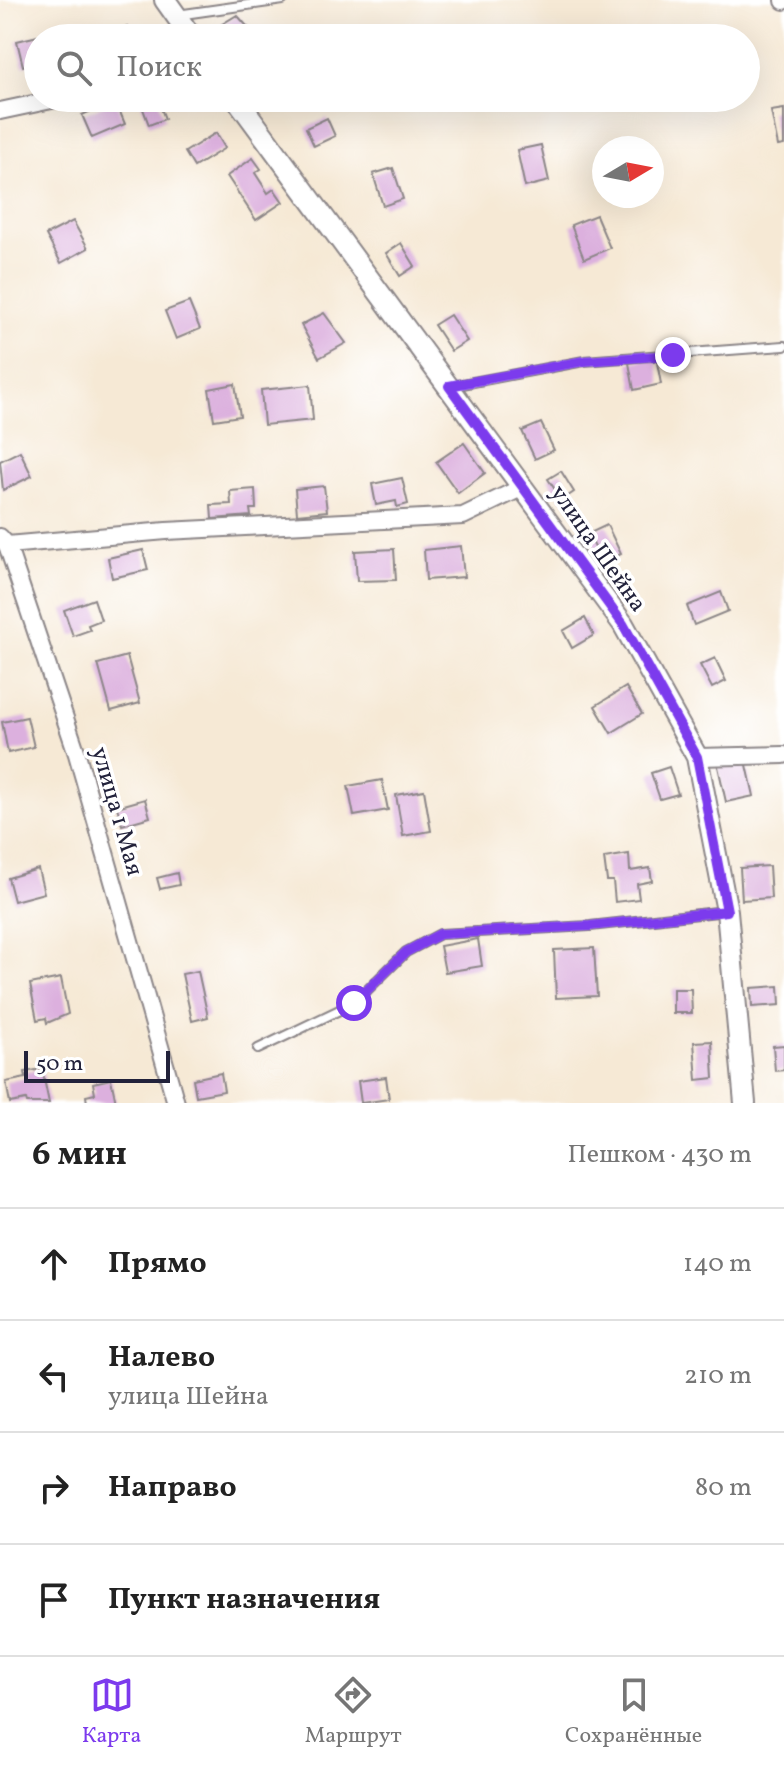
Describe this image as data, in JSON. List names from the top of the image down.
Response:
{
  "streets": {
    "street": ["улица Шейна", "улица 1 Мая"]
  },
  "scale_bar": "50 m",
  "north": "right",
  "page": {
    "search": "Поиск",
    "scale": "50 m",
    "heading": ["6 мин", "Пешком · 430 m"],
    "list": [
      ["Прямо", "140 m"],
      ["Налево", "улица Шейна", "210 m"],
      ["Направо", "80 m"],
      "Пункт назначения"
    ],
    "nav": ["Карта", "Маршрут", "Сохранённые"]
  }
}
